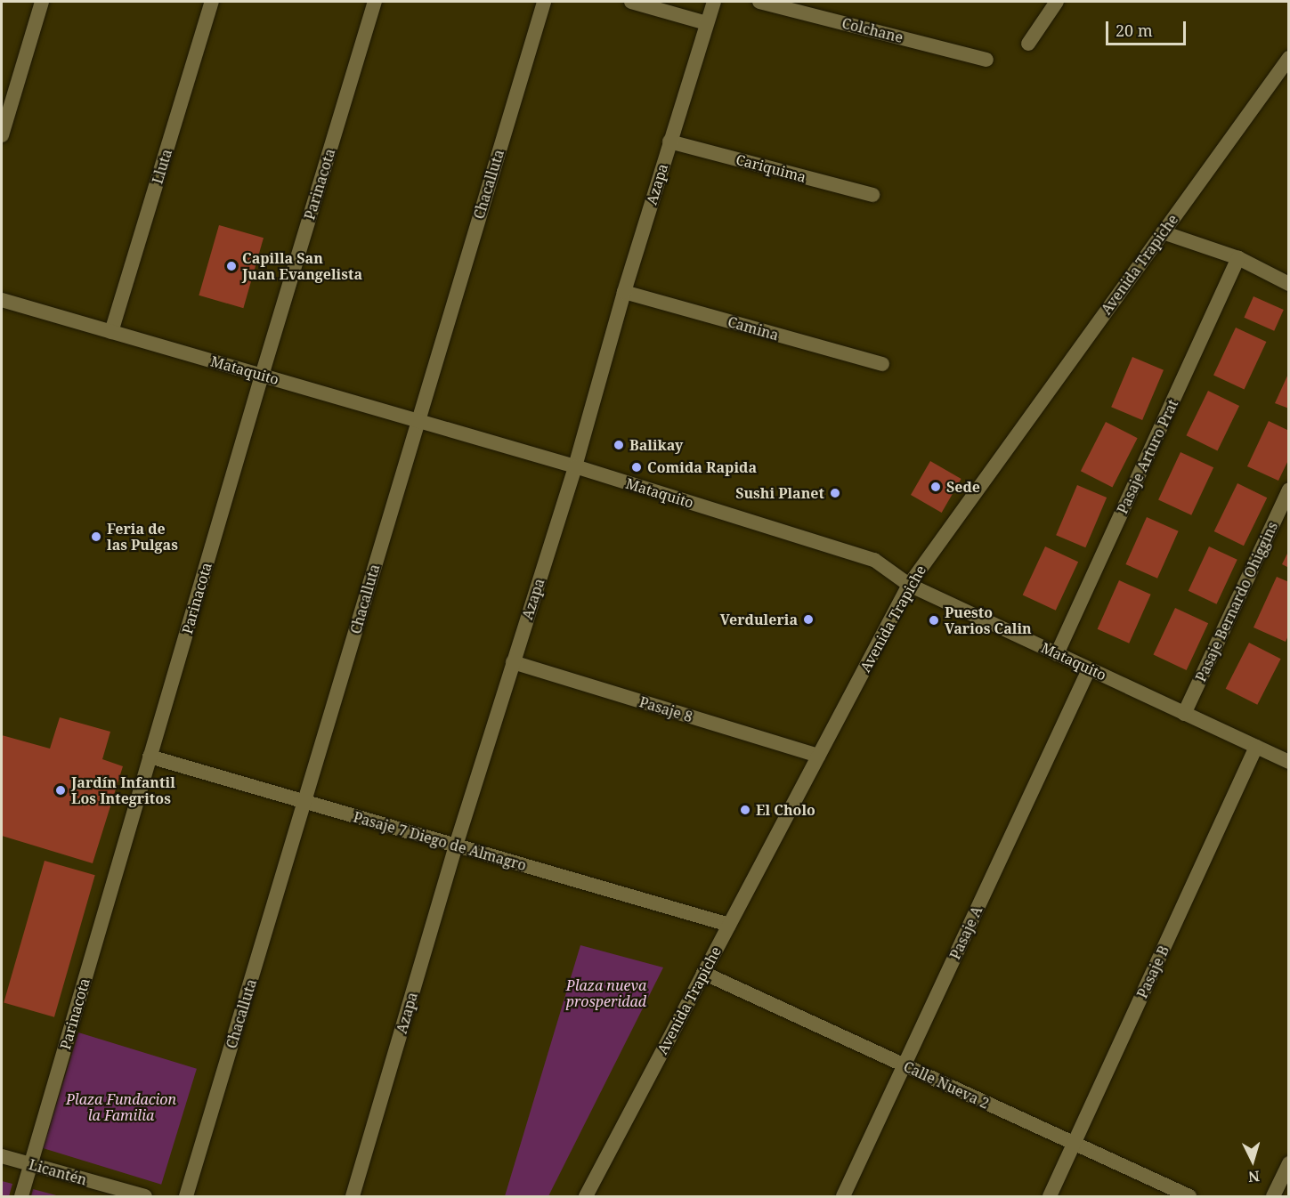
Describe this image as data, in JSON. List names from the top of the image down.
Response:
{
  "streets": {
    "street": [
      "Colchane",
      "Lluta",
      "Cariquima",
      "Parinacota",
      "Chacalluta",
      "Azapa",
      "Avenida Trapiche",
      "Camina",
      "Mataquito",
      "Pasaje Arturo Prat",
      "Pasaje Bernardo Ohiggins",
      "Pasaje 8",
      "Pasaje 7 Diego de Almagro",
      "Pasaje A",
      "Pasaje B",
      "Calle Nueva 2",
      "Licantén"
    ]
  },
  "crossings": [
    ["Lluta", "Mataquito"],
    ["Cariquima", "Azapa"],
    ["Parinacota", "Mataquito"],
    ["Parinacota", "Pasaje 7 Diego de Almagro"],
    ["Parinacota", "Licantén"],
    ["Chacalluta", "Mataquito"],
    ["Chacalluta", "Pasaje 7 Diego de Almagro"],
    ["Azapa", "Camina"],
    ["Azapa", "Mataquito"],
    ["Azapa", "Pasaje 8"],
    ["Azapa", "Pasaje 7 Diego de Almagro"],
    ["Avenida Trapiche", "Mataquito"],
    ["Avenida Trapiche", "Pasaje 8"],
    ["Avenida Trapiche", "Pasaje 7 Diego de Almagro"],
    ["Avenida Trapiche", "Calle Nueva 2"],
    ["Mataquito", "Pasaje Arturo Prat"],
    ["Mataquito", "Pasaje Bernardo Ohiggins"],
    ["Mataquito", "Pasaje A"],
    ["Mataquito", "Pasaje B"],
    ["Pasaje A", "Calle Nueva 2"],
    ["Pasaje B", "Calle Nueva 2"]
  ],
  "parks": ["Plaza nueva prosperidad", "Plaza Fundacion la Familia"],
  "places": [
    "Capilla San Juan Evangelista",
    "Balikay",
    "Comida Rapida",
    "Sede",
    "Sushi Planet",
    "Feria de las Pulgas",
    "Verduleria",
    "Puesto Varios Calin",
    "Jardín Infantil Los Integritos",
    "El Cholo"
  ],
  "scale_bar": "20 m",
  "north": "bottom"
}
